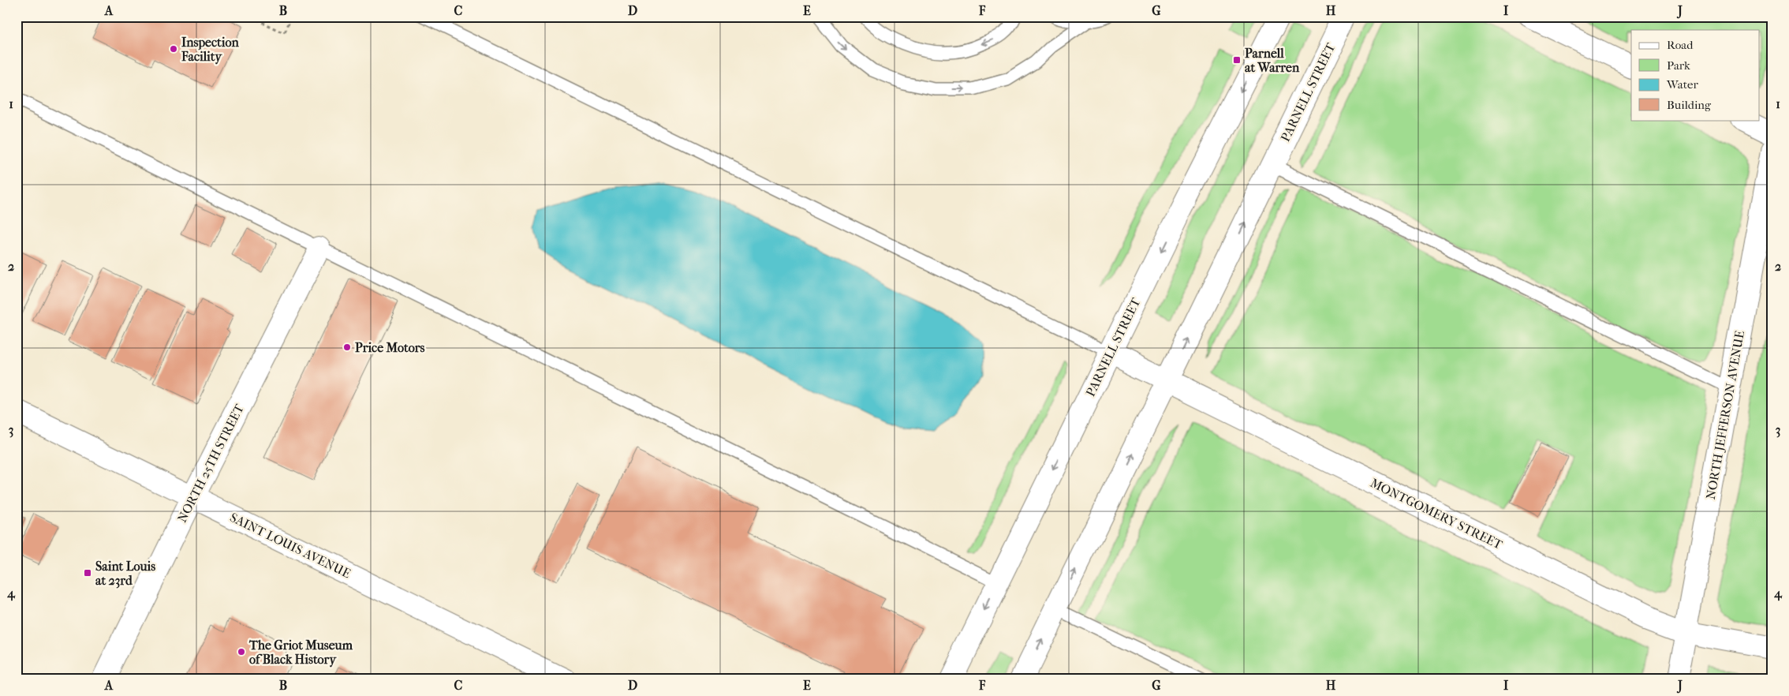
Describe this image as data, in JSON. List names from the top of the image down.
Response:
{
  "streets": {
    "street": [
      "PARNELL STREET",
      "NORTH JEFFERSON AVENUE",
      "NORTH 25TH STREET",
      "MONTGOMERY STREET",
      "SAINT LOUIS AVENUE"
    ]
  },
  "crossings": [
    ["PARNELL STREET", "MONTGOMERY STREET"],
    ["NORTH JEFFERSON AVENUE", "MONTGOMERY STREET"],
    ["NORTH 25TH STREET", "SAINT LOUIS AVENUE"]
  ],
  "places": {
    "other": ["Inspection Facility", "Price Motors", "The Griot Museum of Black History"],
    "transit": ["Parnell at Warren", "Saint Louis at 23rd"]
  },
  "legend": [
    "Road",
    "Park",
    "Water",
    "Building"
  ],
  "grid": {
    "columns": [
      "A",
      "B",
      "C",
      "D",
      "E",
      "F",
      "G",
      "H",
      "I",
      "J"
    ],
    "rows": [
      "1",
      "2",
      "3",
      "4"
    ]
  }
}
